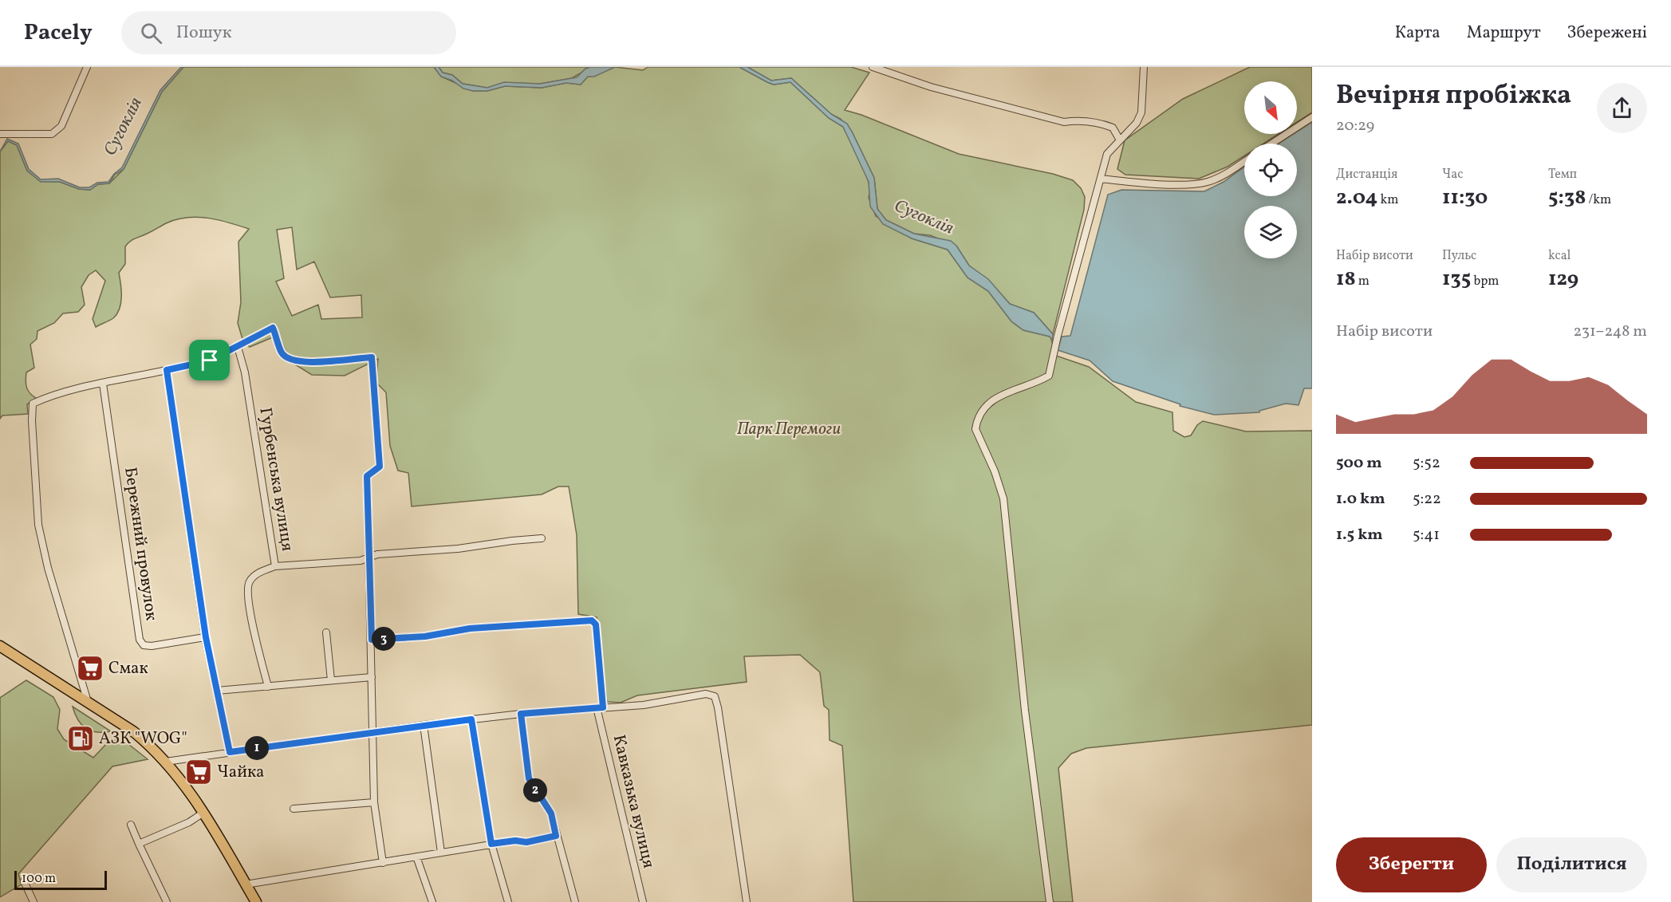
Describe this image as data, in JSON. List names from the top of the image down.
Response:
{
  "streets": {
    "street": ["Гурбенська вулиця", "Бережний провулок", "Кавказька вулиця"]
  },
  "water": ["Сугоклія"],
  "parks": ["Парк Перемоги"],
  "places": {
    "supermarket": ["Смак", "Чайка"],
    "fuel station": ["АЗК \"WOG\""]
  },
  "scale_bar": "100 m",
  "north": "bottom right",
  "page": {
    "header": "Pacely",
    "search": "Пошук",
    "nav": ["Карта", "Маршрут", "Збережені"],
    "heading": ["Вечірня пробіжка", "20:29"],
    "stats": [
      ["Дистанція", "2.04 km"],
      ["Час", "11:30"],
      ["Темп", "5:38 /km"],
      ["Набір висоти", "18 m"],
      ["Пульс", "135 bpm"],
      ["kcal", "129"]
    ],
    "chart": ["Набір висоти", "231–248 m"],
    "list": [
      {
        "name": "500 m",
        "note": "5:52"
      },
      {
        "name": "1.0 km",
        "note": "5:22"
      },
      {
        "name": "1.5 km",
        "note": "5:41"
      }
    ],
    "pins": ["3", "1", "2"],
    "buttons": ["Зберегти", "Поділитися"],
    "scale": "100 m"
  }
}
